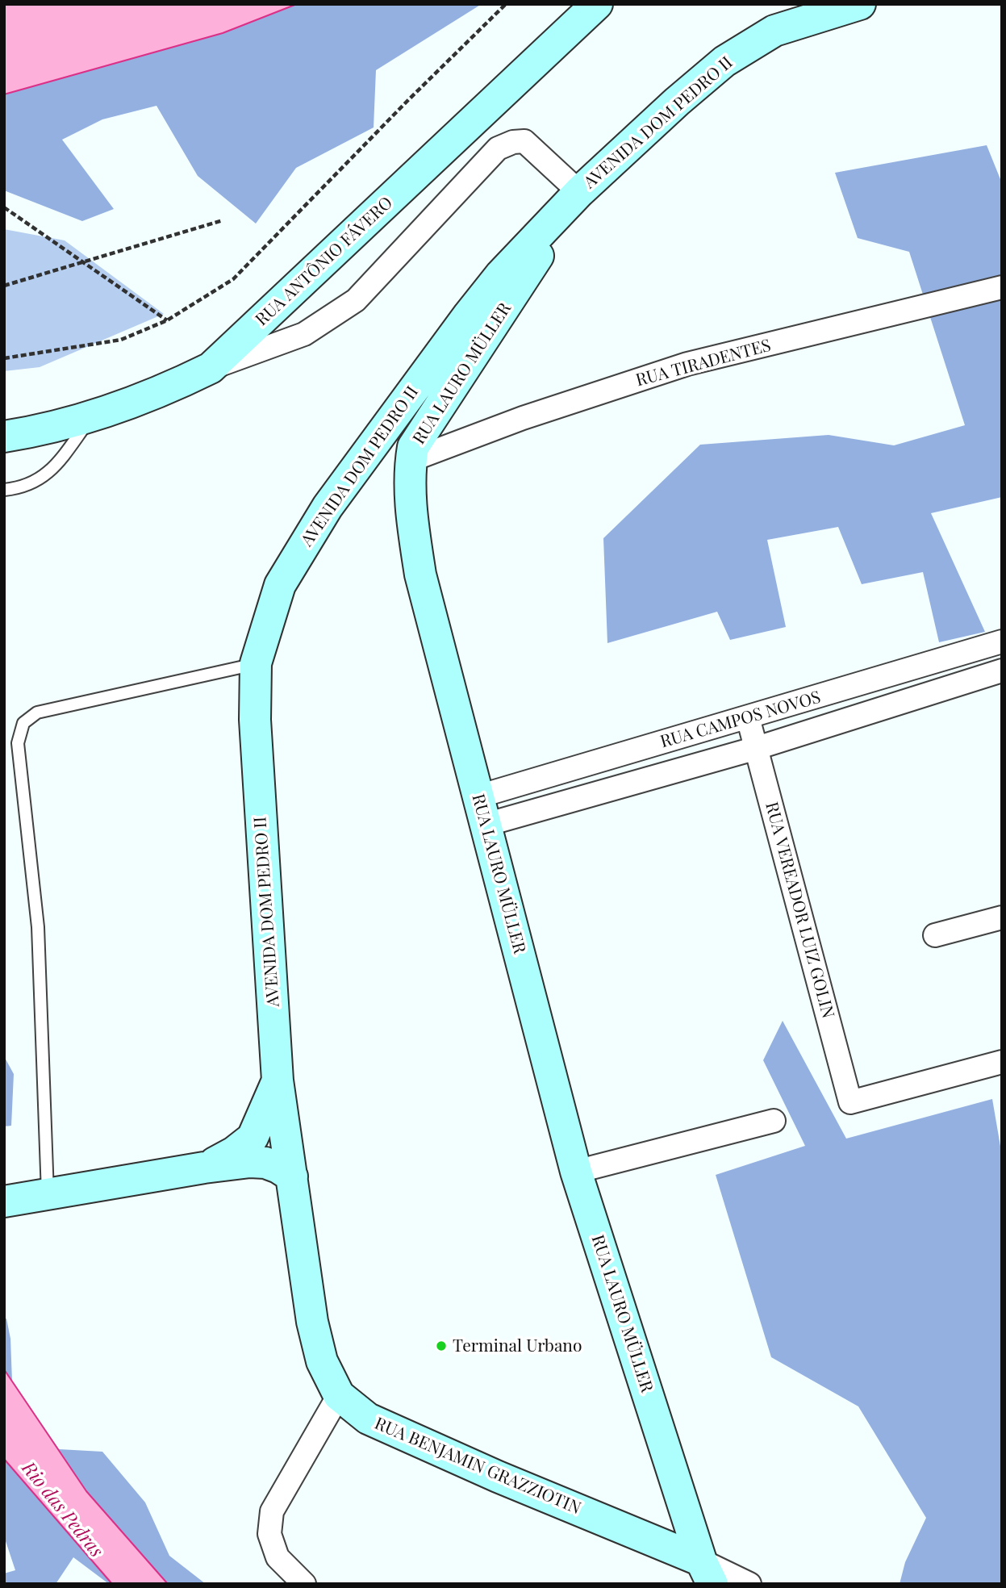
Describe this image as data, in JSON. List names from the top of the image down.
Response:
{
  "streets": {
    "main road": [
      "AVENIDA DOM PEDRO II",
      "RUA ANTÔNIO FÁVERO",
      "RUA LAURO MÜLLER",
      "RUA BENJAMIN GRAZZIOTIN"
    ],
    "street": ["RUA TIRADENTES", "RUA CAMPOS NOVOS", "RUA VEREADOR LUIZ GOLIN"]
  },
  "crossings": [
    ["AVENIDA DOM PEDRO II", "RUA LAURO MÜLLER"],
    ["AVENIDA DOM PEDRO II", "RUA BENJAMIN GRAZZIOTIN"],
    ["RUA TIRADENTES", "RUA LAURO MÜLLER"],
    ["RUA LAURO MÜLLER", "RUA CAMPOS NOVOS"],
    ["RUA LAURO MÜLLER", "RUA BENJAMIN GRAZZIOTIN"],
    ["RUA CAMPOS NOVOS", "RUA VEREADOR LUIZ GOLIN"]
  ],
  "water": ["Rio das Pedras"],
  "places": ["Terminal Urbano"]
}
